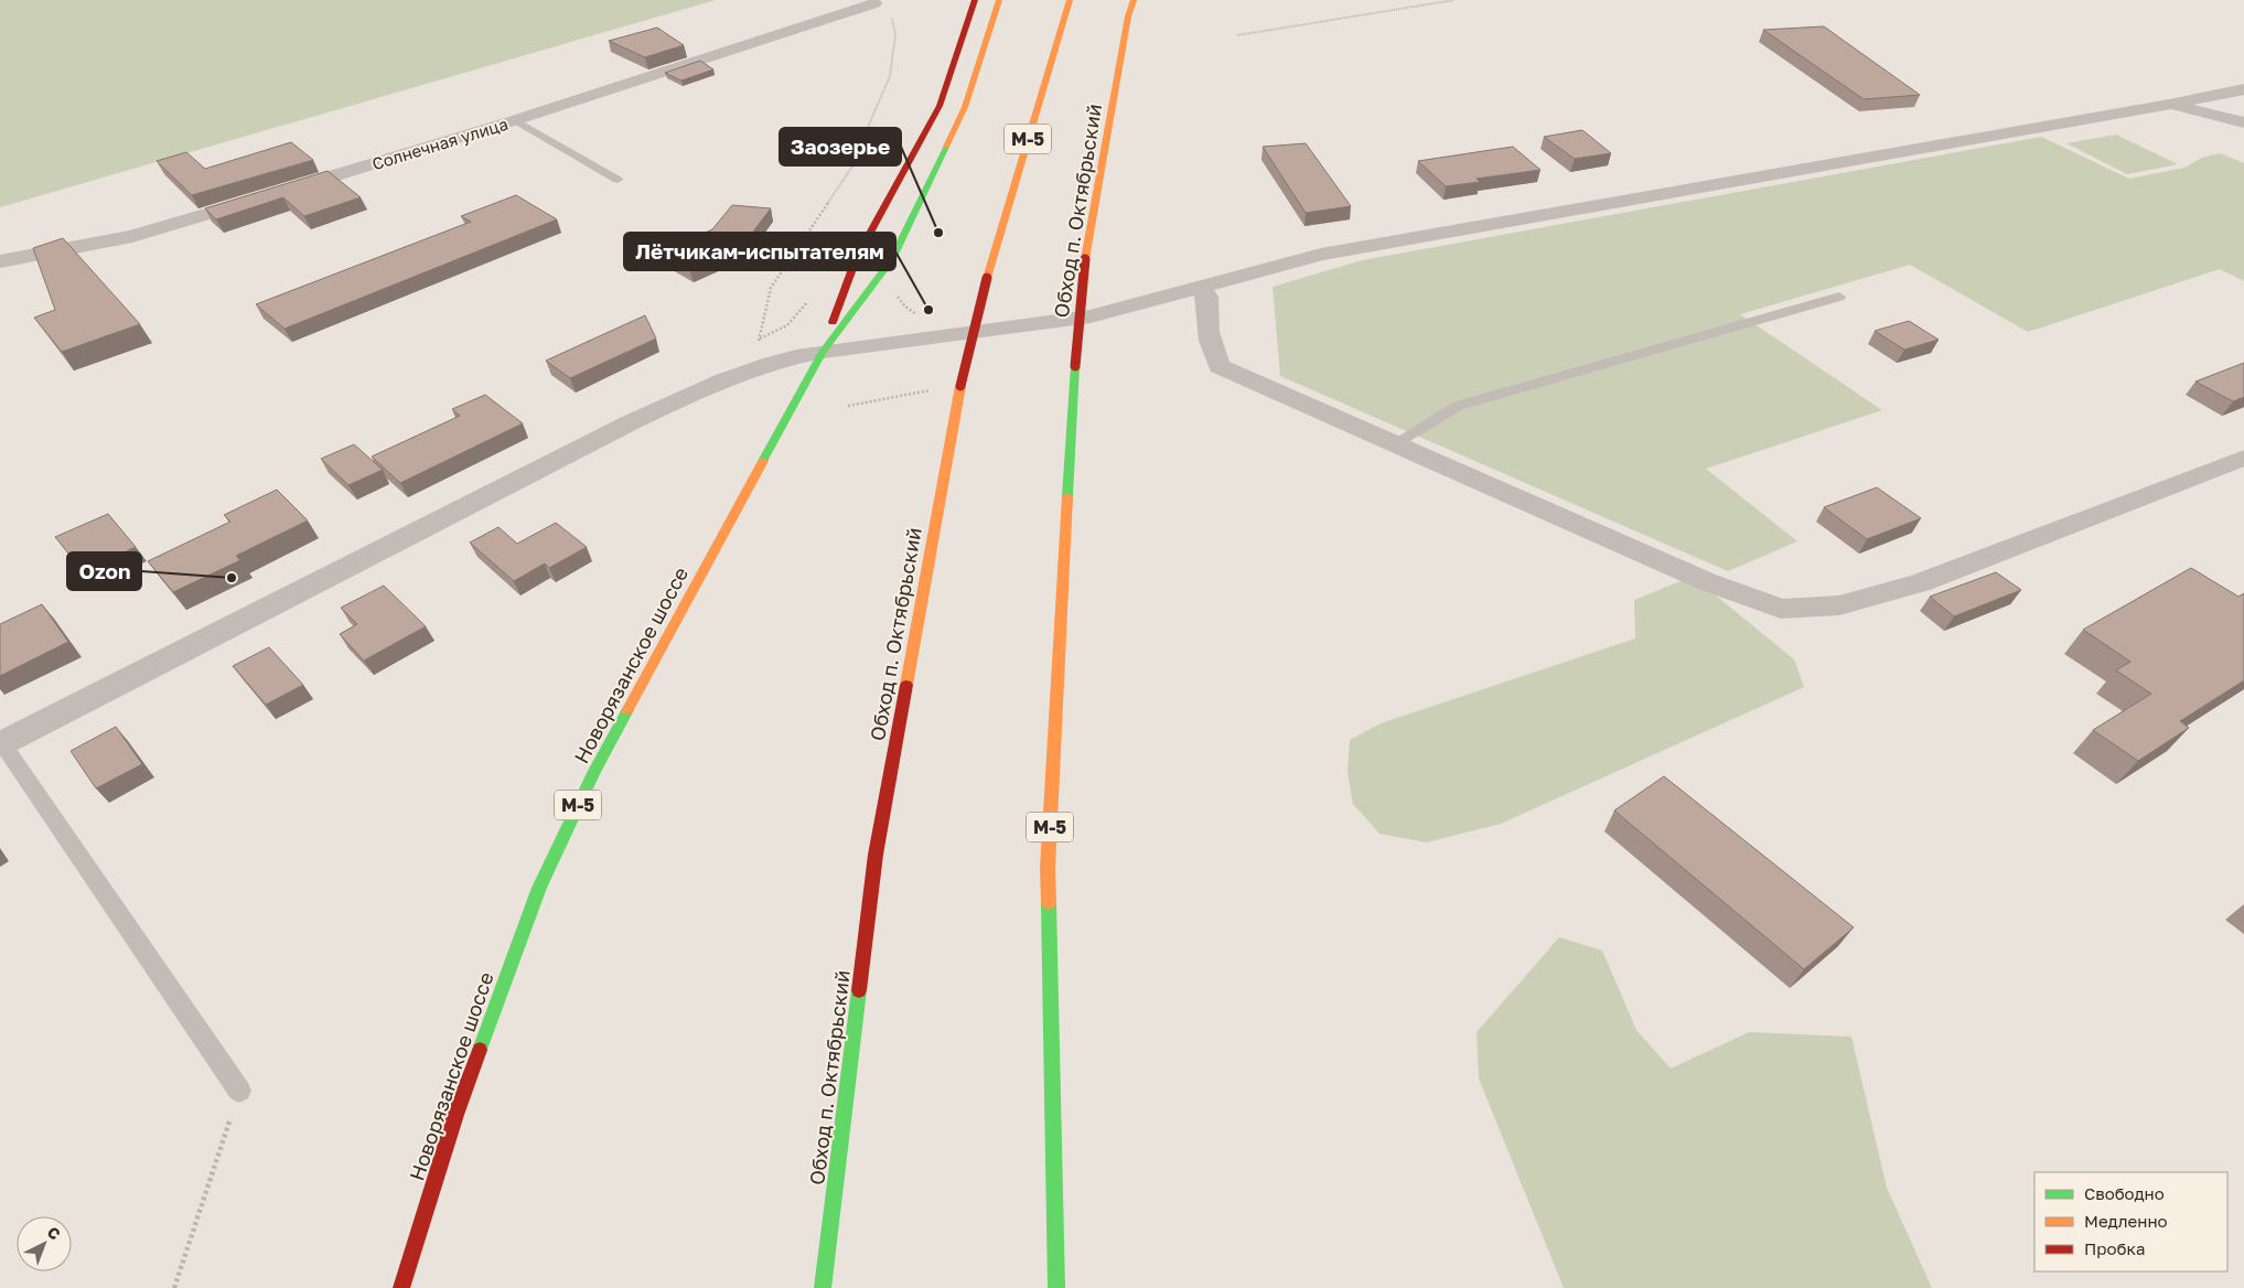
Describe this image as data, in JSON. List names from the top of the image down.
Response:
{
  "streets": {
    "main road": ["М-5", "Обход п. Октябрьский", "Новорязанское шоссе"],
    "street": ["Солнечная улица"]
  },
  "places": ["Заозерье", "Лётчикам-испытателям", "Ozon"],
  "legend": ["Свободно", "Медленно", "Пробка"],
  "north": "top right"
}
